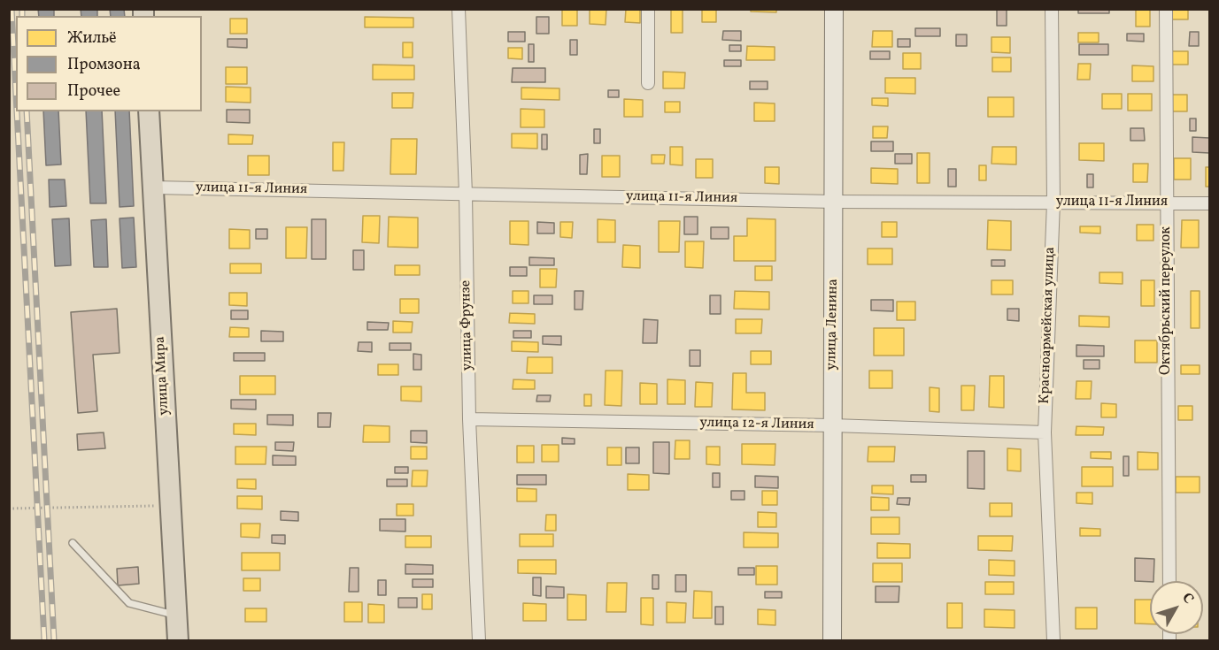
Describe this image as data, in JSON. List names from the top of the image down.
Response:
{
  "streets": {
    "main road": ["улица Ленина", "улица Мира"],
    "street": [
      "улица 11-я Линия",
      "Октябрьский переулок",
      "улица Фрунзе",
      "Красноармейская улица",
      "улица 12-я Линия"
    ]
  },
  "crossings": [
    ["улица 11-я Линия", "Октябрьский переулок"],
    ["улица 11-я Линия", "улица Ленина"],
    ["улица 11-я Линия", "улица Фрунзе"],
    ["улица 11-я Линия", "Красноармейская улица"],
    ["улица 11-я Линия", "улица Мира"],
    ["улица Ленина", "улица 12-я Линия"],
    ["улица Фрунзе", "улица 12-я Линия"],
    ["Красноармейская улица", "улица 12-я Линия"]
  ],
  "legend": ["Жильё", "Промзона", "Прочее"],
  "north": "top right"
}
